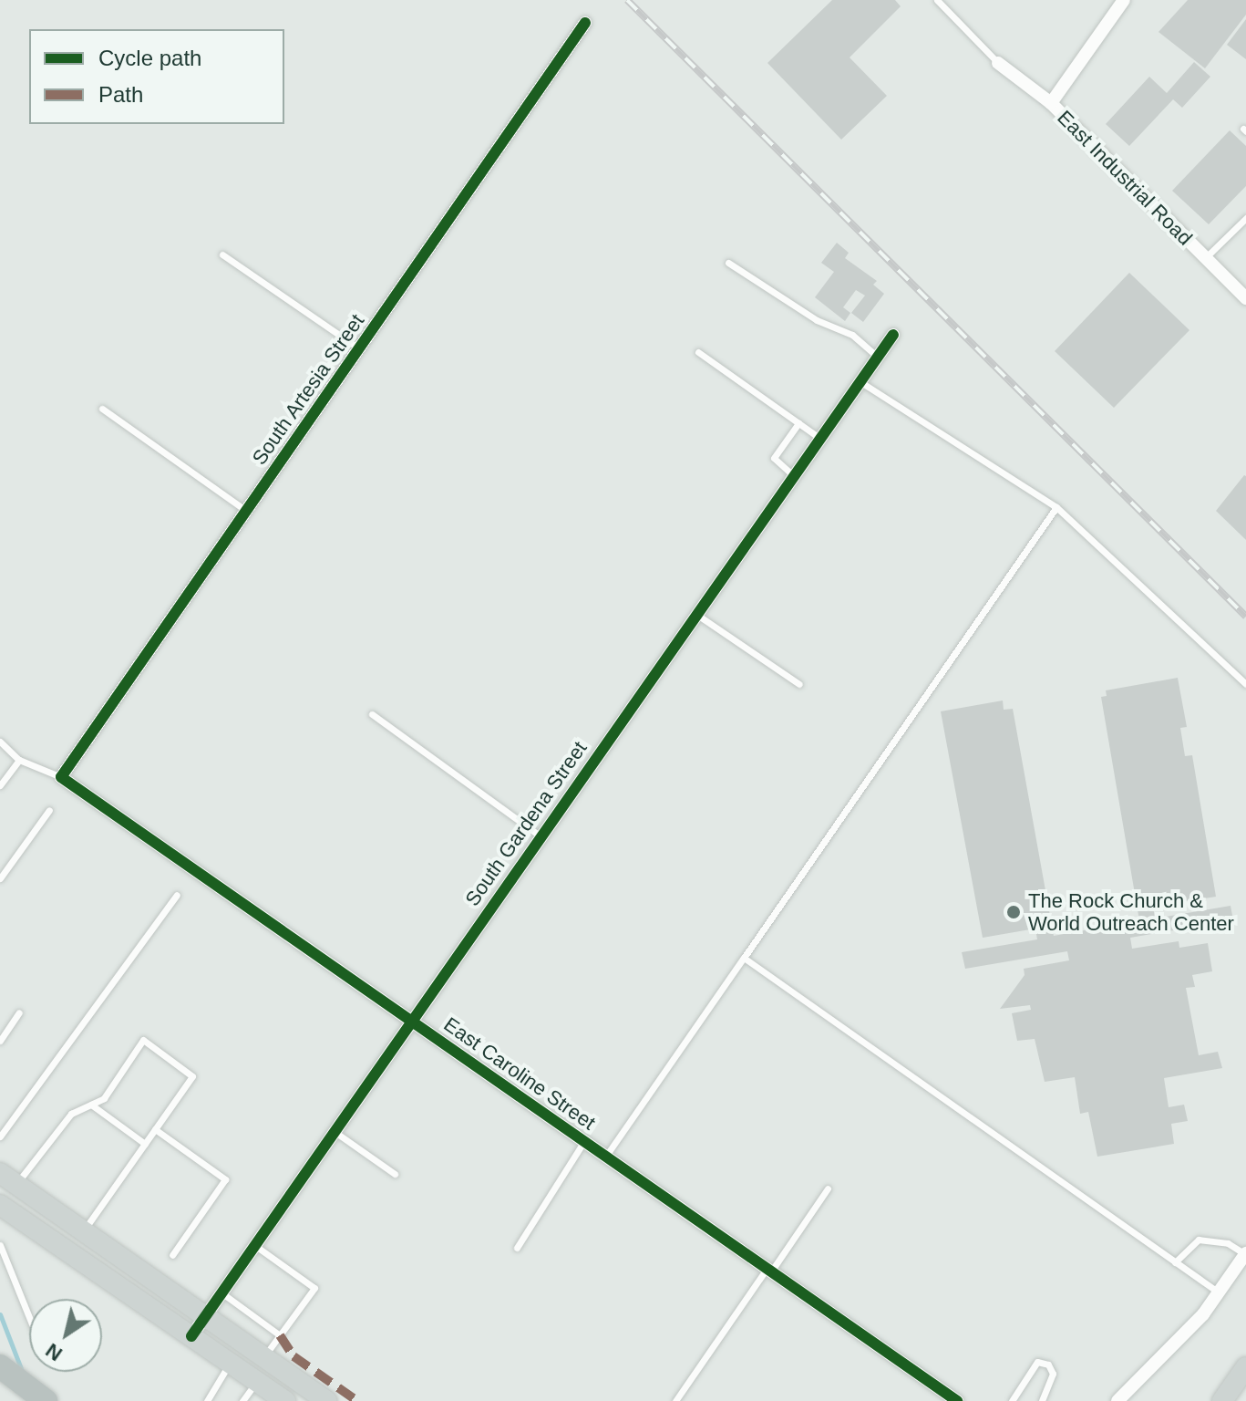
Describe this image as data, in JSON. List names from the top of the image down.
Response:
{
  "streets": {
    "street": [
      "East Industrial Road",
      "South Artesia Street",
      "South Gardena Street",
      "East Caroline Street"
    ]
  },
  "crossings": [
    ["South Artesia Street", "East Caroline Street"],
    ["South Gardena Street", "East Caroline Street"]
  ],
  "places": ["The Rock Church & World Outreach Center"],
  "legend": ["Cycle path", "Path"],
  "north": "bottom left"
}
